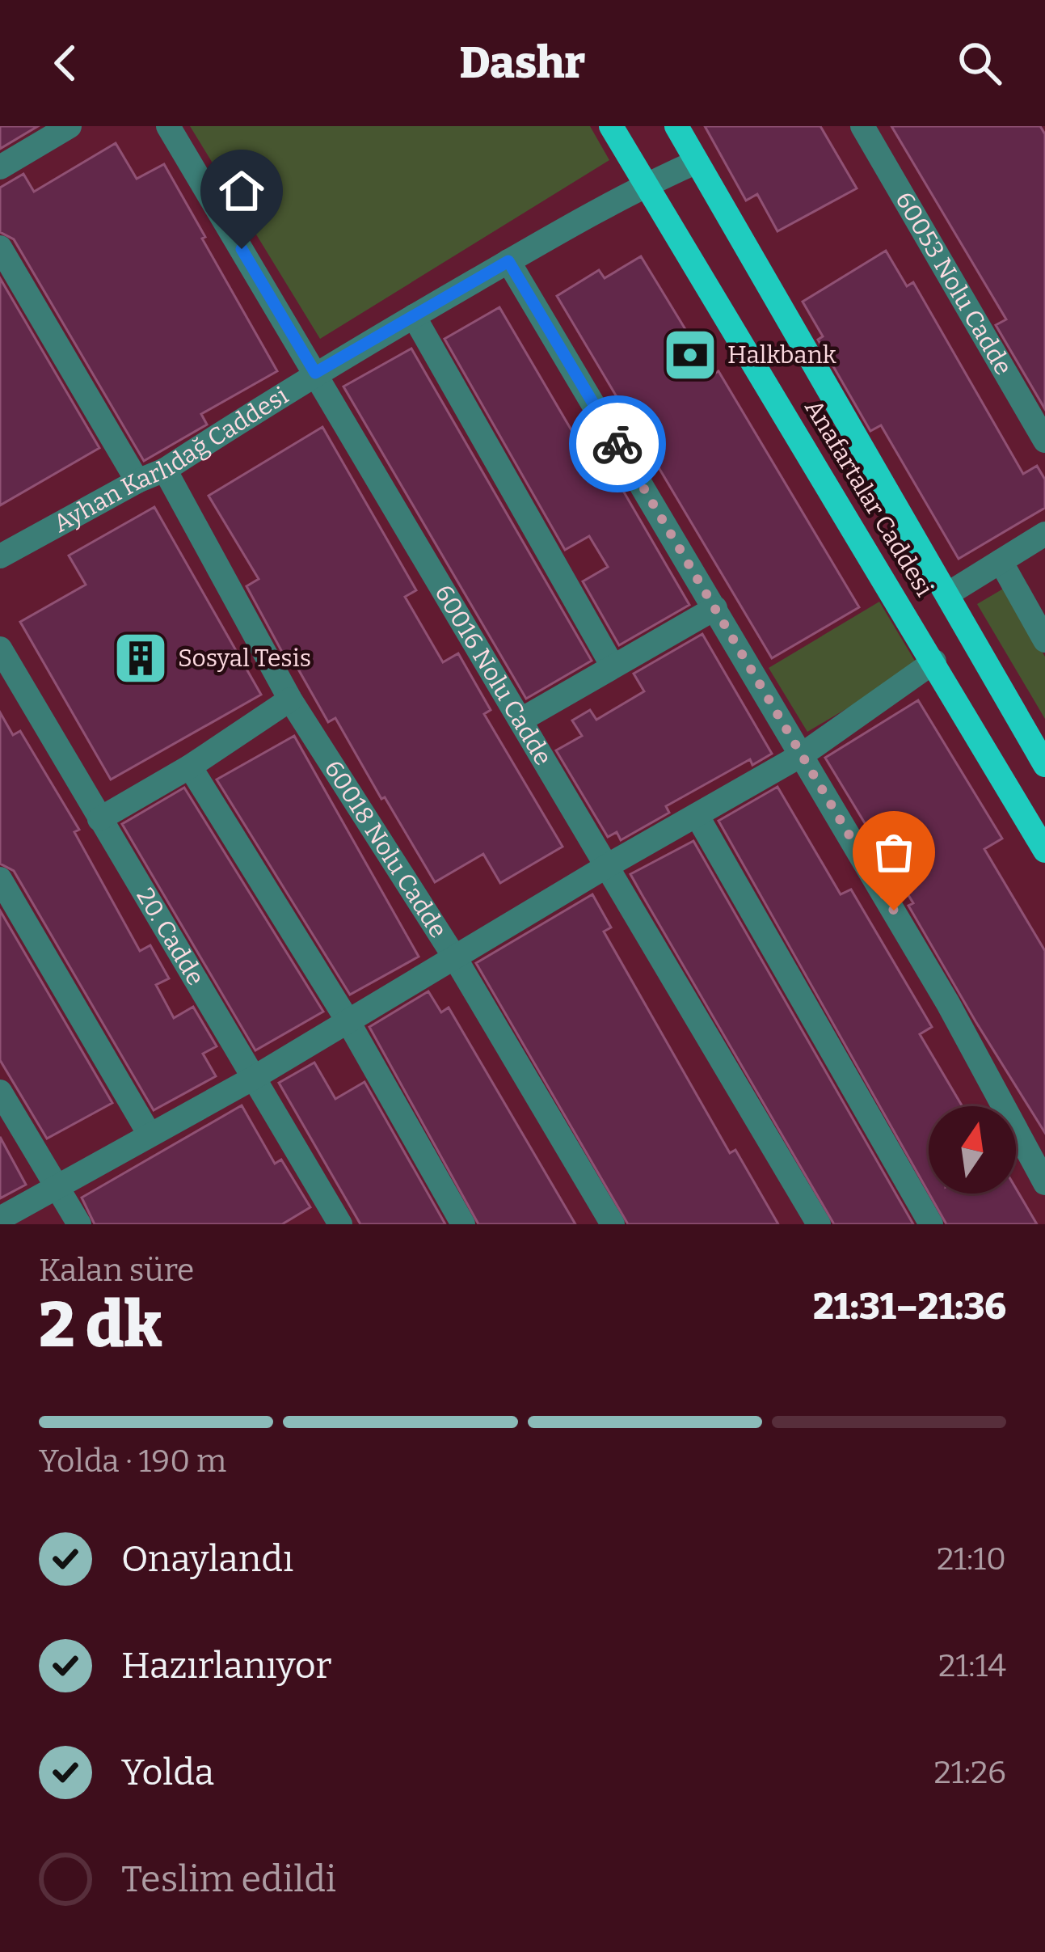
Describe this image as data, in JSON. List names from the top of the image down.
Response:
{
  "streets": {
    "main road": ["Anafartalar Caddesi"],
    "street": [
      "60053 Nolu Cadde",
      "Ayhan Karlıdağ Caddesi",
      "60016 Nolu Cadde",
      "60018 Nolu Cadde",
      "20. Cadde"
    ]
  },
  "crossings": [
    ["Ayhan Karlıdağ Caddesi", "Anafartalar Caddesi"],
    ["Ayhan Karlıdağ Caddesi", "60016 Nolu Cadde"],
    ["Ayhan Karlıdağ Caddesi", "60018 Nolu Cadde"]
  ],
  "places": {
    "bank": ["Halkbank"],
    "building": ["Sosyal Tesis"]
  },
  "north": "top",
  "page": {
    "header": "Dashr",
    "heading": ["2 dk", "Kalan süre", "21:31–21:36"],
    "bar": "Yolda · 190 m",
    "list": [
      ["Onaylandı", "21:10"],
      ["Hazırlanıyor", "21:14"],
      ["Yolda", "21:26"],
      "Teslim edildi"
    ]
  }
}
